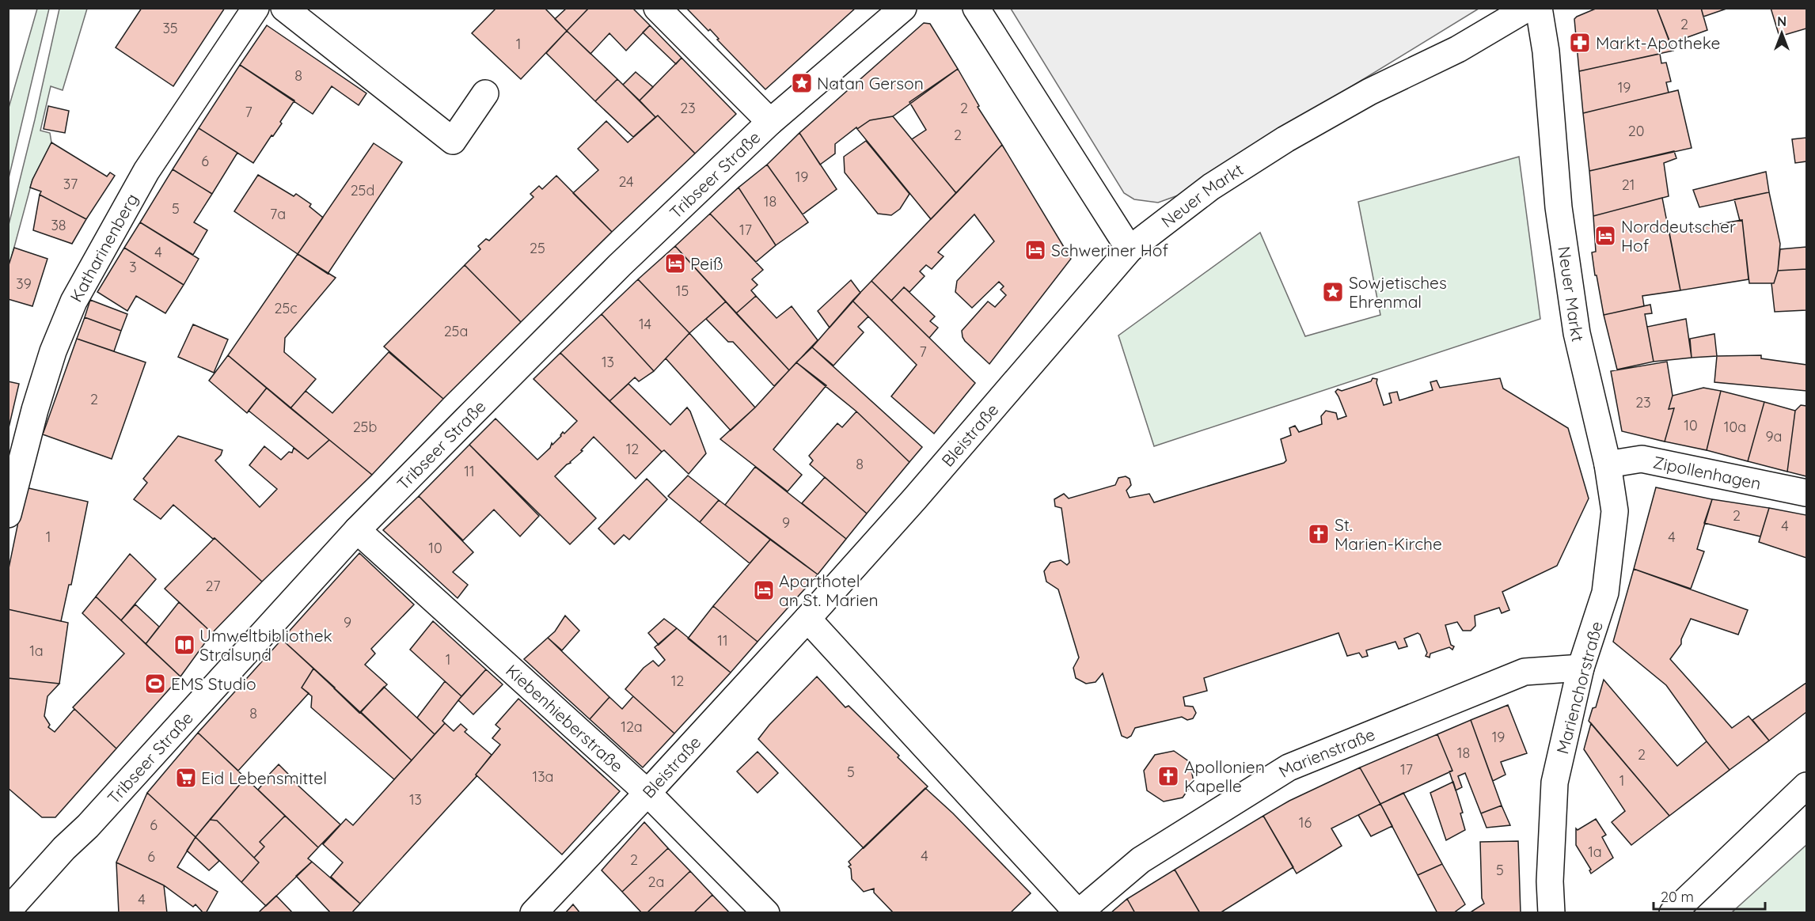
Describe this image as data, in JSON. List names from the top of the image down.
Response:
{
  "streets": {
    "street": [
      "Tribseer Straße",
      "Neuer Markt",
      "Katharinenberg",
      "Bleistraße",
      "Zipollenhagen",
      "Marienchorstraße",
      "Kiebenhieberstraße",
      "Marienstraße"
    ]
  },
  "crossings": [
    ["Tribseer Straße", "Kiebenhieberstraße"],
    ["Neuer Markt", "Bleistraße"],
    ["Neuer Markt", "Zipollenhagen"],
    ["Neuer Markt", "Marienchorstraße"],
    ["Bleistraße", "Kiebenhieberstraße"],
    ["Zipollenhagen", "Marienchorstraße"],
    ["Marienchorstraße", "Marienstraße"]
  ],
  "places": {
    "pharmacy": ["Markt-Apotheke"],
    "place": ["Natan Gerson", "Sowjetisches Ehrenmal"],
    "hotel": [
      "Norddeutscher Hof",
      "Schweriner Hof",
      "Peiß",
      "Aparthotel an St. Marien"
    ],
    "church": ["St. Marien-Kirche", "Apollonien Kapelle"],
    "library": ["Umweltbibliothek Stralsund"],
    "sports": ["EMS Studio"],
    "supermarket": ["Eid Lebensmittel"]
  },
  "house_numbers": [
    "2",
    "35",
    "1",
    "8",
    "19",
    "23",
    "2",
    "7",
    "20",
    "2",
    "6",
    "19",
    "24",
    "37",
    "21",
    "25d",
    "18",
    "5",
    "7a",
    "38",
    "17",
    "25",
    "4",
    "3",
    "39",
    "15",
    "25c",
    "14",
    "25a",
    "7",
    "13",
    "2",
    "23",
    "10",
    "25b",
    "10a",
    "9a",
    "12",
    "8",
    "11",
    "2",
    "9",
    "4",
    "1",
    "4",
    "10",
    "27",
    "9",
    "11",
    "1a",
    "1",
    "12",
    "8",
    "12a",
    "19",
    "18",
    "2",
    "17",
    "5",
    "13a",
    "1",
    "13",
    "16",
    "6",
    "1a",
    "4",
    "6",
    "2",
    "5",
    "2a",
    "4"
  ],
  "scale_bar": "20 m",
  "north": "top"
}
